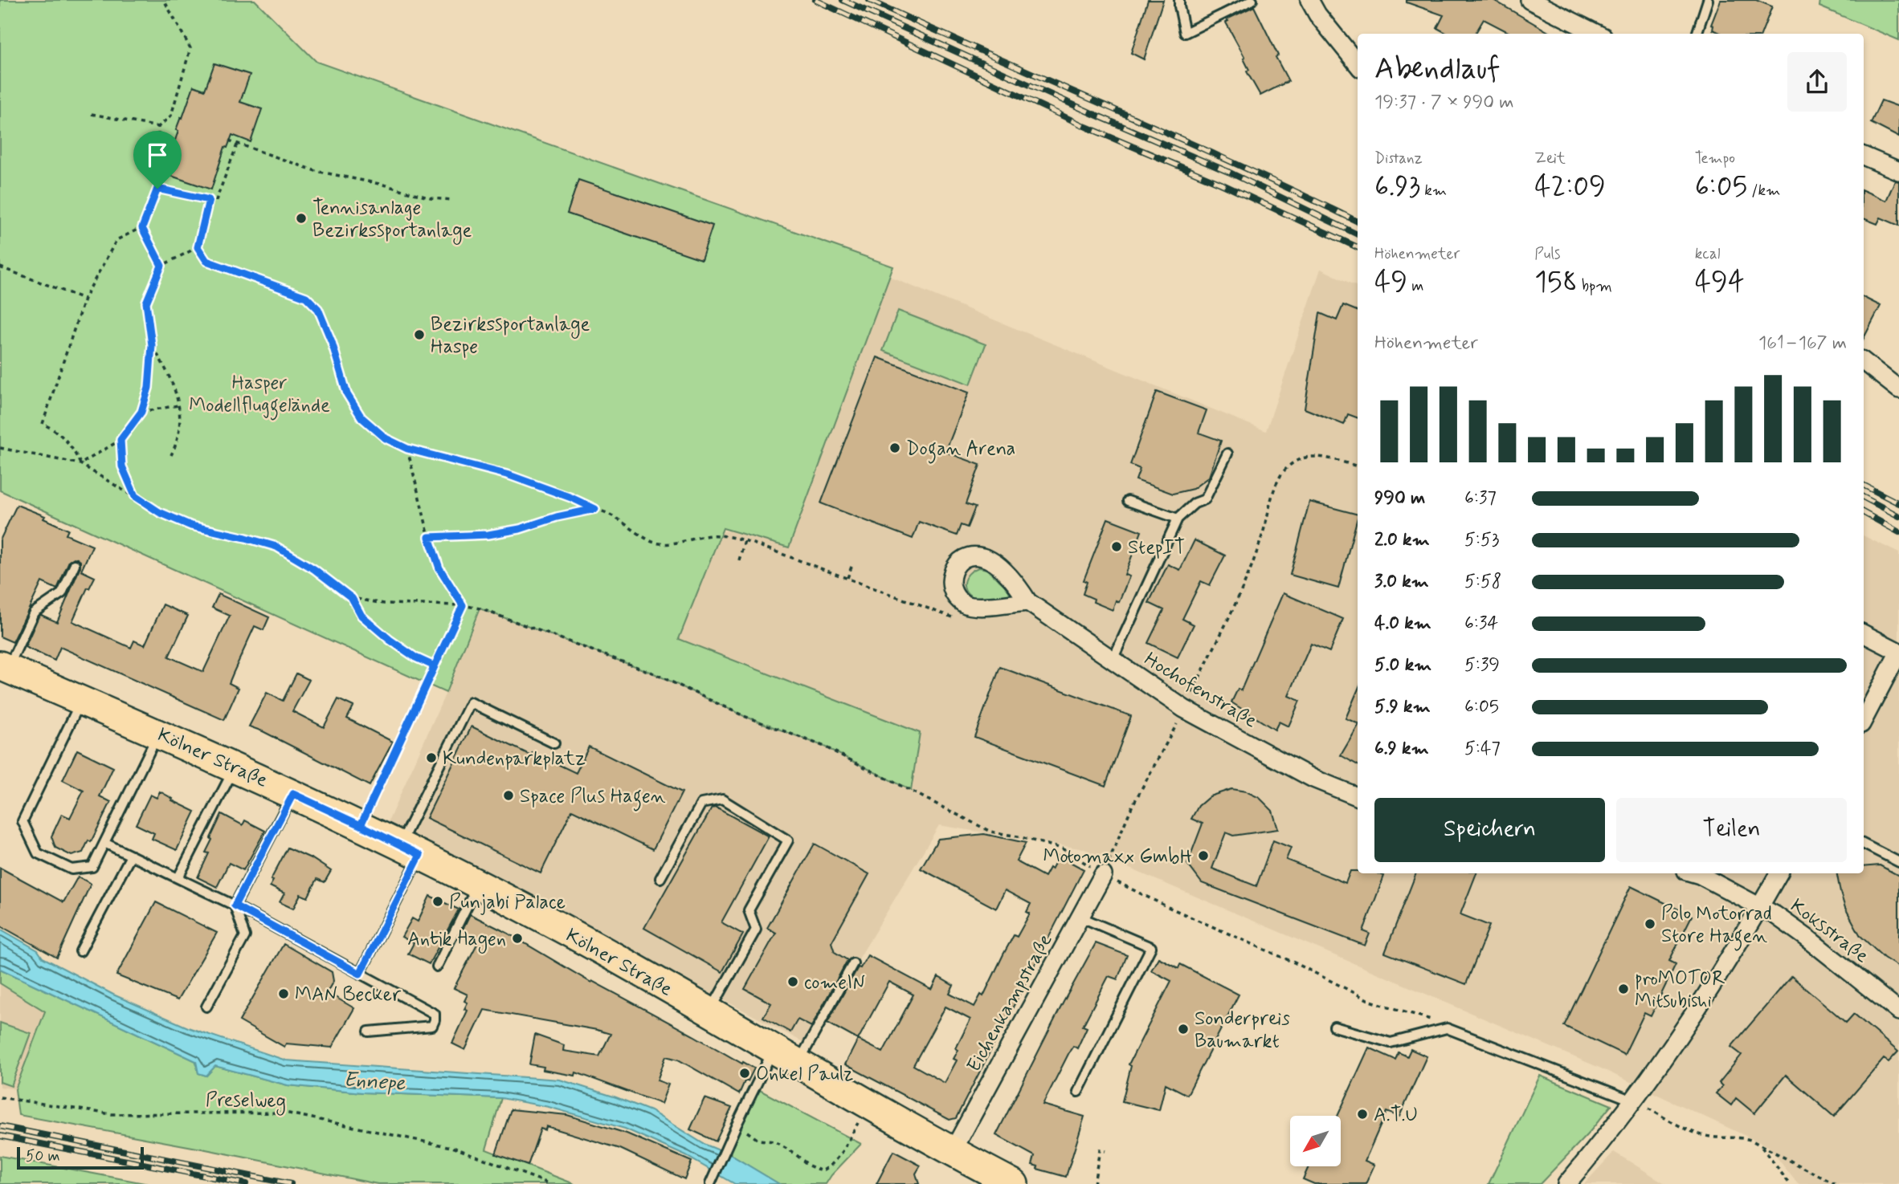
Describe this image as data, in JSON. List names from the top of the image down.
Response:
{
  "streets": {
    "main road": ["Kölner Straße"],
    "street": ["Hochofenstraße", "Koksstraße", "Eichenkampstraße"],
    "path": ["Preselweg"]
  },
  "crossings": [
    ["Kölner Straße", "Eichenkampstraße"]
  ],
  "water": ["Ennepe"],
  "parks": ["Hasper Modellfluggelände"],
  "places": [
    "Tennisanlage Bezirkssportanlage",
    "Bezirkssportanlage Haspe",
    "Dogan Arena",
    "StepIT",
    "Kundenparkplatz",
    "Space Plus Hagen",
    "Motomaxx GmbH",
    "Punjabi Palace",
    "Polo Motorrad Store Hagen",
    "Antik Hagen",
    "comeIN",
    "proMOTOR Mitsubishi",
    "MAN Becker",
    "Sonderpreis Baumarkt",
    "Onkel Paulz",
    "A.T.U"
  ],
  "scale_bar": "50 m",
  "north": "bottom left",
  "page": {
    "heading": ["Abendlauf", "19:37 · 7 × 990 m"],
    "stats": [
      ["Distanz", "6.93 km"],
      ["Zeit", "42:09"],
      ["Tempo", "6:05 /km"],
      ["Höhenmeter", "49 m"],
      ["Puls", "158 bpm"],
      ["kcal", "494"]
    ],
    "chart": ["Höhenmeter", "161–167 m"],
    "list": [
      {
        "name": "990 m",
        "note": "6:37"
      },
      {
        "name": "2.0 km",
        "note": "5:53"
      },
      {
        "name": "3.0 km",
        "note": "5:58"
      },
      {
        "name": "4.0 km",
        "note": "6:34"
      },
      {
        "name": "5.0 km",
        "note": "5:39"
      },
      {
        "name": "5.9 km",
        "note": "6:05"
      },
      {
        "name": "6.9 km",
        "note": "5:47"
      }
    ],
    "buttons": ["Speichern", "Teilen"],
    "scale": "50 m"
  }
}
